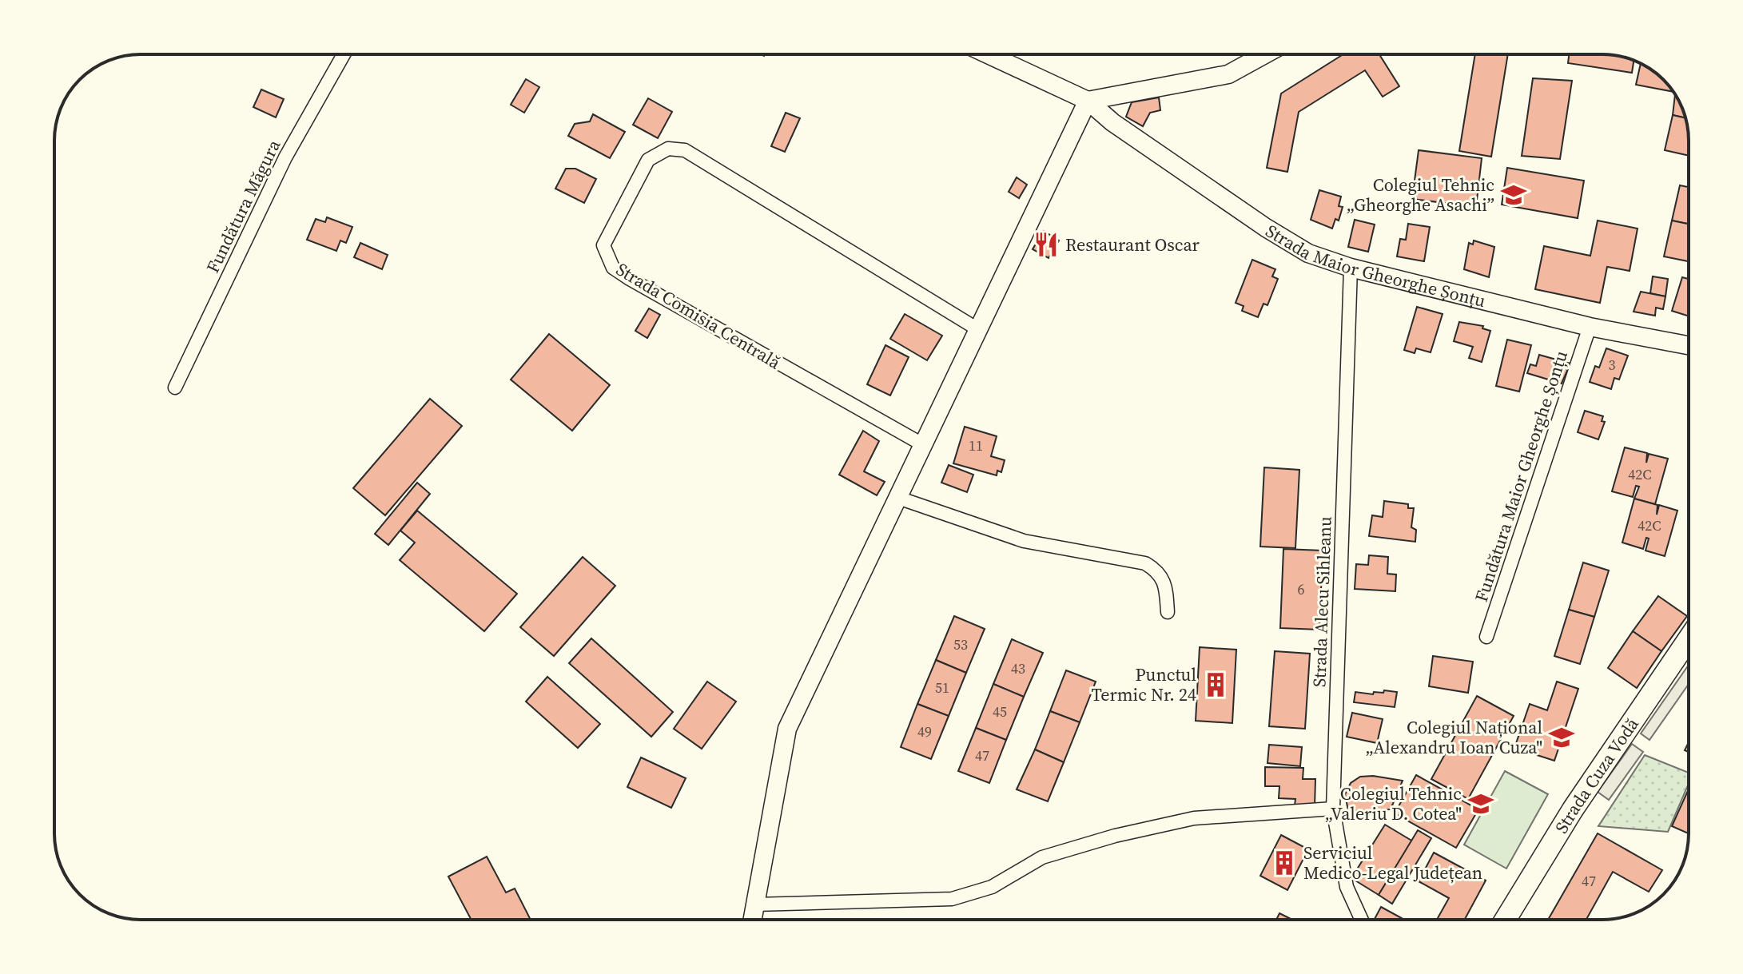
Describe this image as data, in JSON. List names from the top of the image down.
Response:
{
  "streets": {
    "main road": ["Strada Cuza Vodă"],
    "street": [
      "Fundătura Măgura",
      "Strada Maior Gheorghe Șonțu",
      "Strada Comisia Centrală",
      "Fundătura Maior Gheorghe Șonțu",
      "Strada Alecu Sihleanu"
    ]
  },
  "crossings": [
    ["Strada Maior Gheorghe Șonțu", "Fundătura Maior Gheorghe Șonțu"],
    ["Strada Maior Gheorghe Șonțu", "Strada Alecu Sihleanu"]
  ],
  "places": {
    "school or university": ["Colegiul Tehnic „Gheorghe Asachi”", "Colegiul Național „Alexandru Ioan Cuza\"", "Colegiul Tehnic „Valeriu D. Cotea\""],
    "restaurant": ["Restaurant Oscar"],
    "building": ["Punctul Termic Nr. 24", "Serviciul Medico-Legal Județean"]
  },
  "house_numbers": [
    "3",
    "11",
    "42C",
    "42C",
    "6",
    "53",
    "43",
    "51",
    "45",
    "49",
    "47",
    "47"
  ]
}
